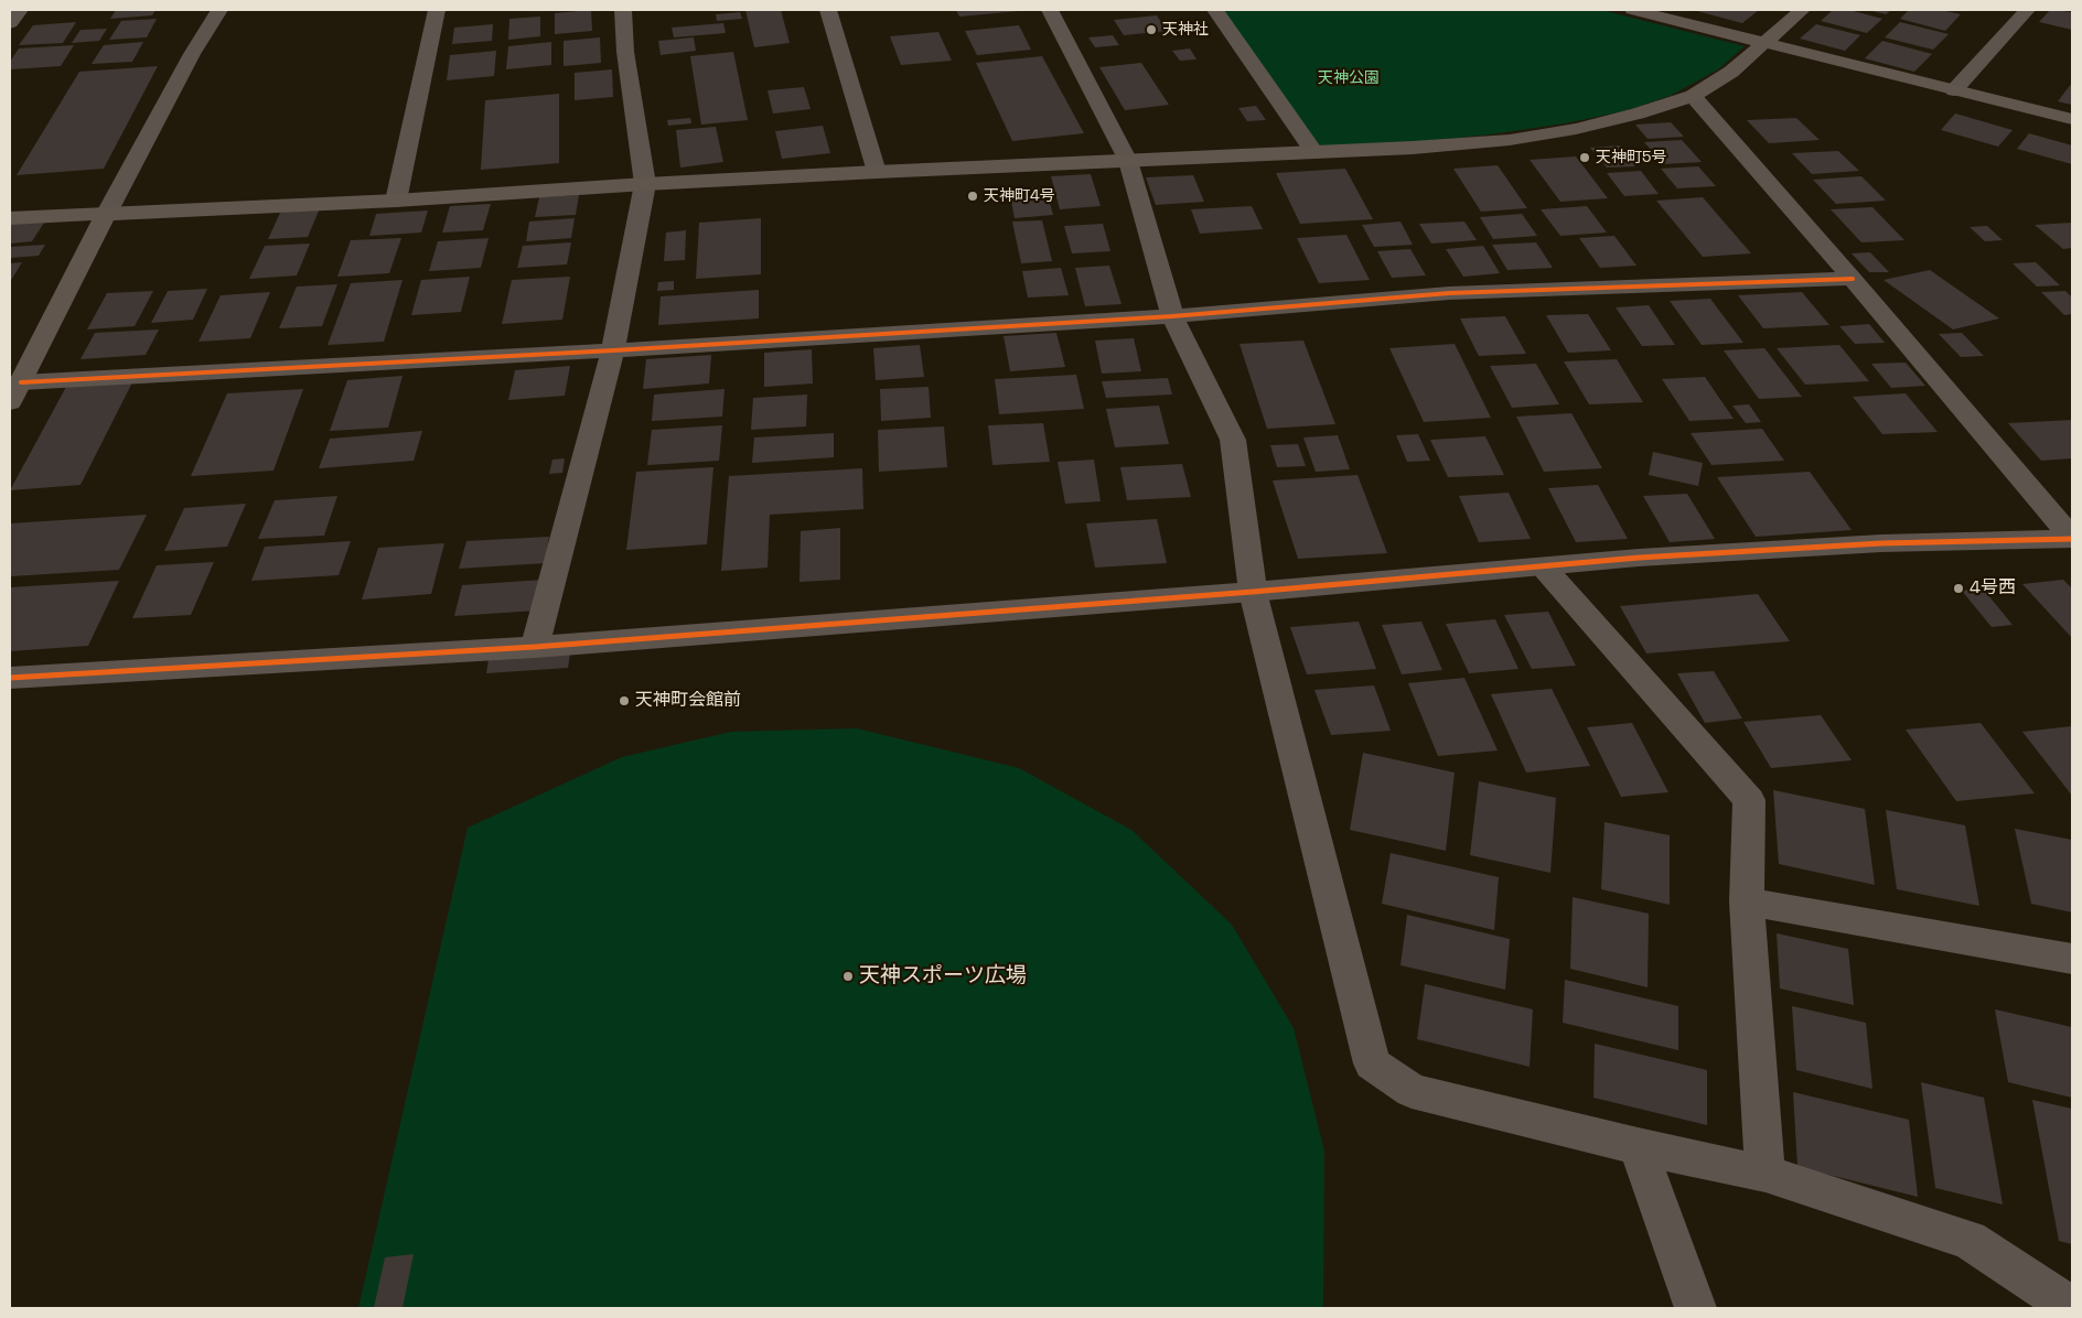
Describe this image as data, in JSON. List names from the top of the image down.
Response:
{
  "parks": ["天神公園"],
  "places": [
    "天神社",
    "天神町5号",
    "天神町4号",
    "4号西",
    "天神町会館前",
    "天神スポーツ広場"
  ]
}
